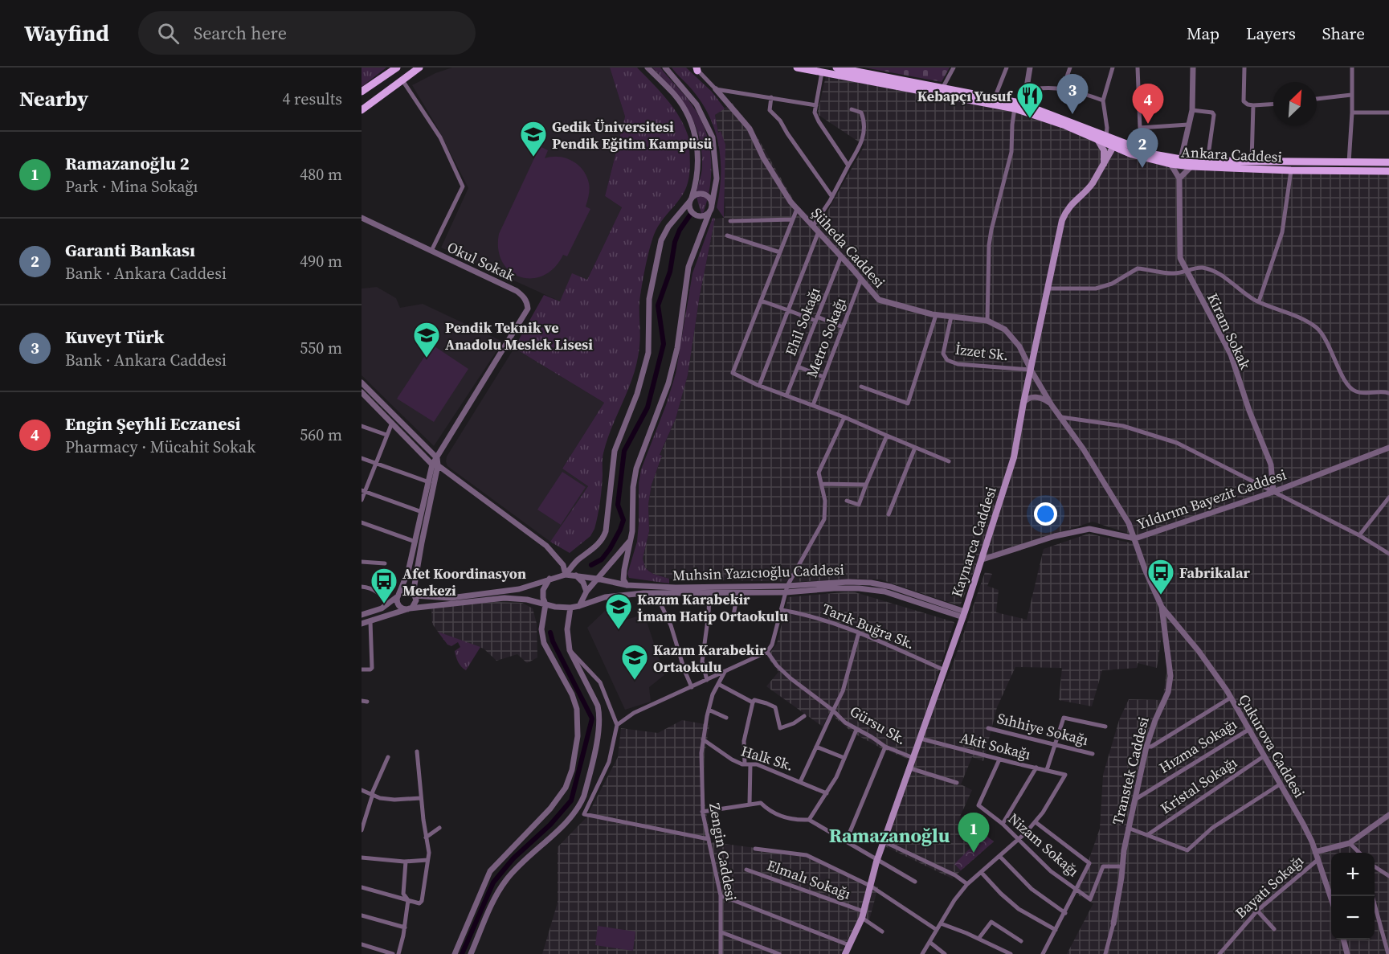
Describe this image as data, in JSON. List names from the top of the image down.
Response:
{
  "streets": {
    "main road": ["Ankara Caddesi", "Kaynarca Caddesi"],
    "street": [
      "Şüheda Caddesi",
      "Okul Sokak",
      "Ehil Sokağı",
      "Kiram Sokak",
      "Metro Sokağı",
      "İzzet Sk.",
      "Yıldırım Bayezit Caddesi",
      "Muhsin Yazıcıoğlu Caddesi",
      "Tarık Buğra Sk.",
      "Gürsu Sk.",
      "Sıhhiye Sokağı",
      "Akit Sokağı",
      "Hızma Sokağı",
      "Çukurova Caddesi",
      "Halk Sk.",
      "Transtek Caddesi",
      "Kristal Sokağı",
      "Nizam Sokağı",
      "Zengin Caddesi",
      "Elmalı Sokağı",
      "Bayati Sokağı"
    ]
  },
  "crossings": [
    ["Ankara Caddesi", "Kaynarca Caddesi"],
    ["Şüheda Caddesi", "Ehil Sokağı"],
    ["Şüheda Caddesi", "Metro Sokağı"],
    ["Şüheda Caddesi", "İzzet Sk."],
    ["Şüheda Caddesi", "Kaynarca Caddesi"],
    ["Şüheda Caddesi", "Transtek Caddesi"],
    ["Kiram Sokak", "Yıldırım Bayezit Caddesi"],
    ["İzzet Sk.", "Kaynarca Caddesi"],
    ["İzzet Sk.", "Transtek Caddesi"],
    ["Yıldırım Bayezit Caddesi", "Kaynarca Caddesi"],
    ["Yıldırım Bayezit Caddesi", "Transtek Caddesi"],
    ["Kaynarca Caddesi", "Muhsin Yazıcıoğlu Caddesi"],
    ["Kaynarca Caddesi", "Tarık Buğra Sk."],
    ["Kaynarca Caddesi", "Gürsu Sk."],
    ["Kaynarca Caddesi", "Akit Sokağı"],
    ["Kaynarca Caddesi", "Transtek Caddesi"],
    ["Kaynarca Caddesi", "Elmalı Sokağı"],
    ["Akit Sokağı", "Nizam Sokağı"],
    ["Hızma Sokağı", "Çukurova Caddesi"],
    ["Hızma Sokağı", "Transtek Caddesi"],
    ["Çukurova Caddesi", "Transtek Caddesi"],
    ["Çukurova Caddesi", "Kristal Sokağı"],
    ["Çukurova Caddesi", "Bayati Sokağı"],
    ["Halk Sk.", "Zengin Caddesi"],
    ["Transtek Caddesi", "Nizam Sokağı"]
  ],
  "districts": ["Ramazanoğlu"],
  "places": {
    "restaurant": ["Kebapçı Yusuf"],
    "school or university": [
      "Gedik Üniversitesi Pendik Eğitim Kampüsü",
      "Pendik Teknik ve Anadolu Meslek Lisesi",
      "Kazım Karabekir İmam Hatip Ortaokulu",
      "Kazım Karabekir Ortaokulu"
    ],
    "bus stop": ["Fabrikalar", "Afet Koordinasyon Merkezi"]
  },
  "north": "top right",
  "page": {
    "header": "Wayfind",
    "search": "Search here",
    "nav": ["Map", "Layers", "Share"],
    "heading": ["Nearby", "4 results"],
    "pins": [
      "3",
      "4",
      "2",
      "1"
    ],
    "list": [
      {
        "mark": "1",
        "name": "Ramazanoğlu 2",
        "note": "Park · Mina Sokağı",
        "value": "480 m"
      },
      {
        "mark": "2",
        "name": "Garanti Bankası",
        "note": "Bank · Ankara Caddesi",
        "value": "490 m"
      },
      {
        "mark": "3",
        "name": "Kuveyt Türk",
        "note": "Bank · Ankara Caddesi",
        "value": "550 m"
      },
      {
        "mark": "4",
        "name": "Engin Şeyhli Eczanesi",
        "note": "Pharmacy · Mücahit Sokak",
        "value": "560 m"
      }
    ],
    "map_buttons": ["+", "−"]
  }
}
